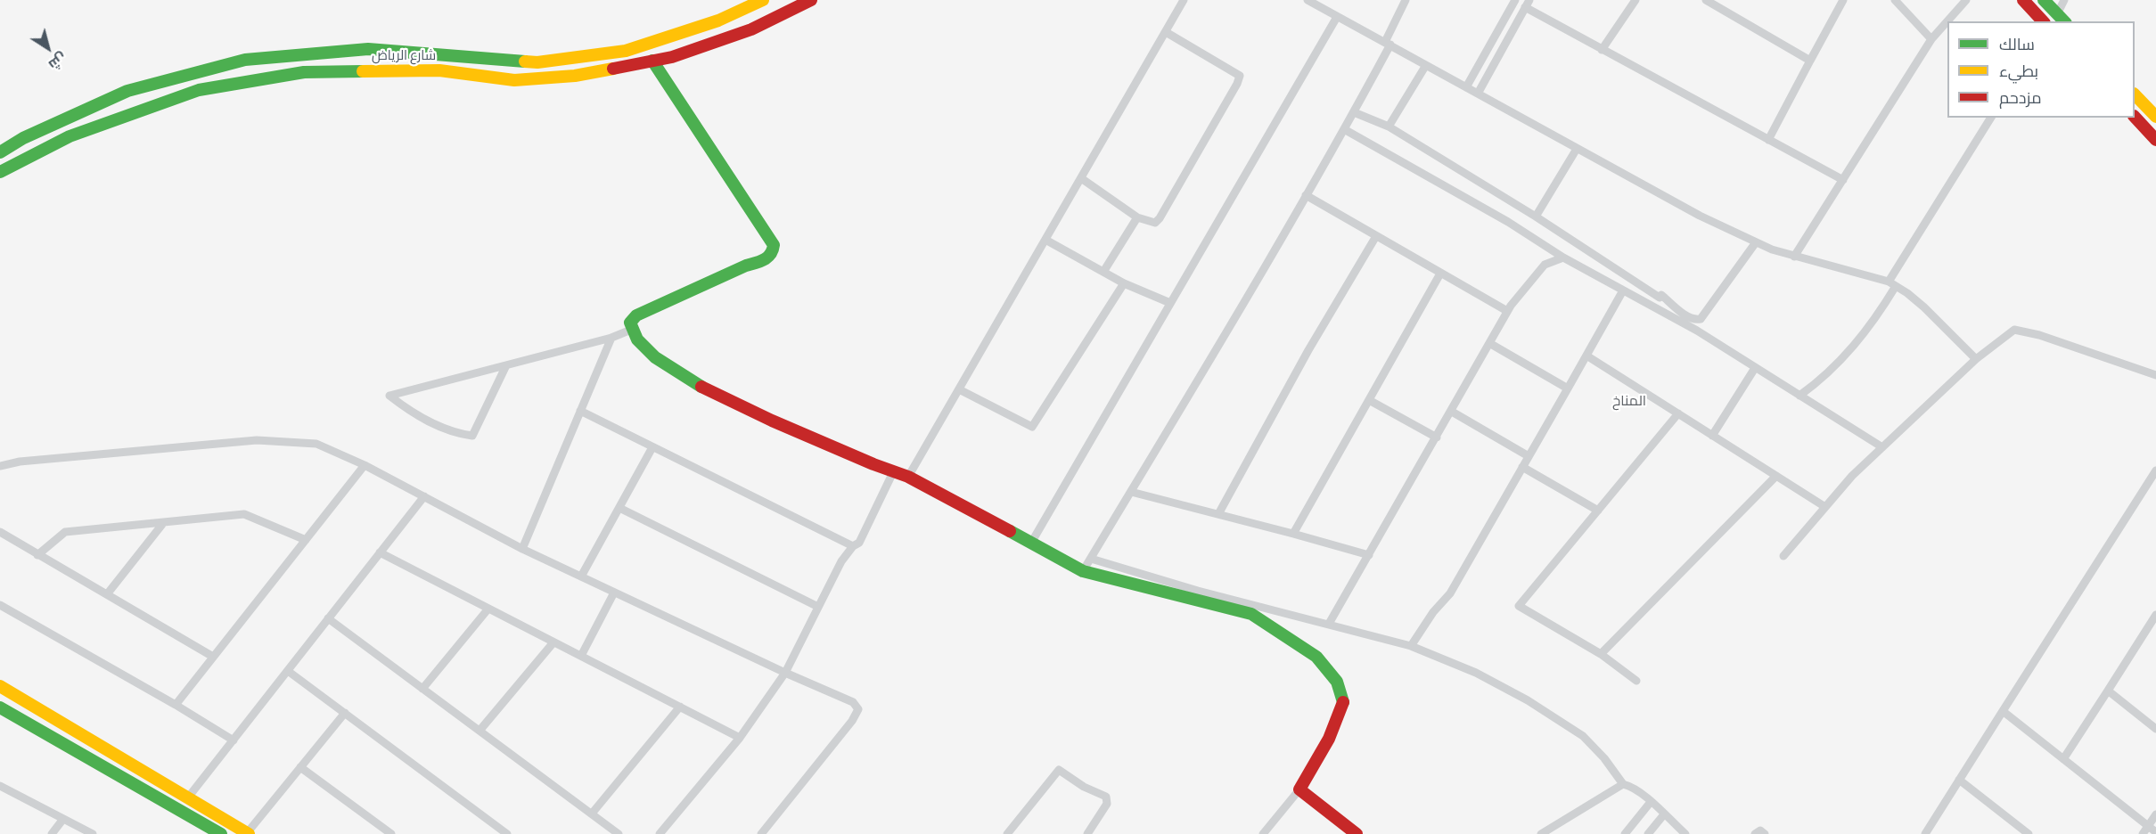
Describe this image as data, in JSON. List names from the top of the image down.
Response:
{
  "streets": {
    "street": ["شارع الرياض"]
  },
  "districts": ["المناخ"],
  "legend": ["سالك", "بطيء", "مزدحم"],
  "north": "bottom right"
}
